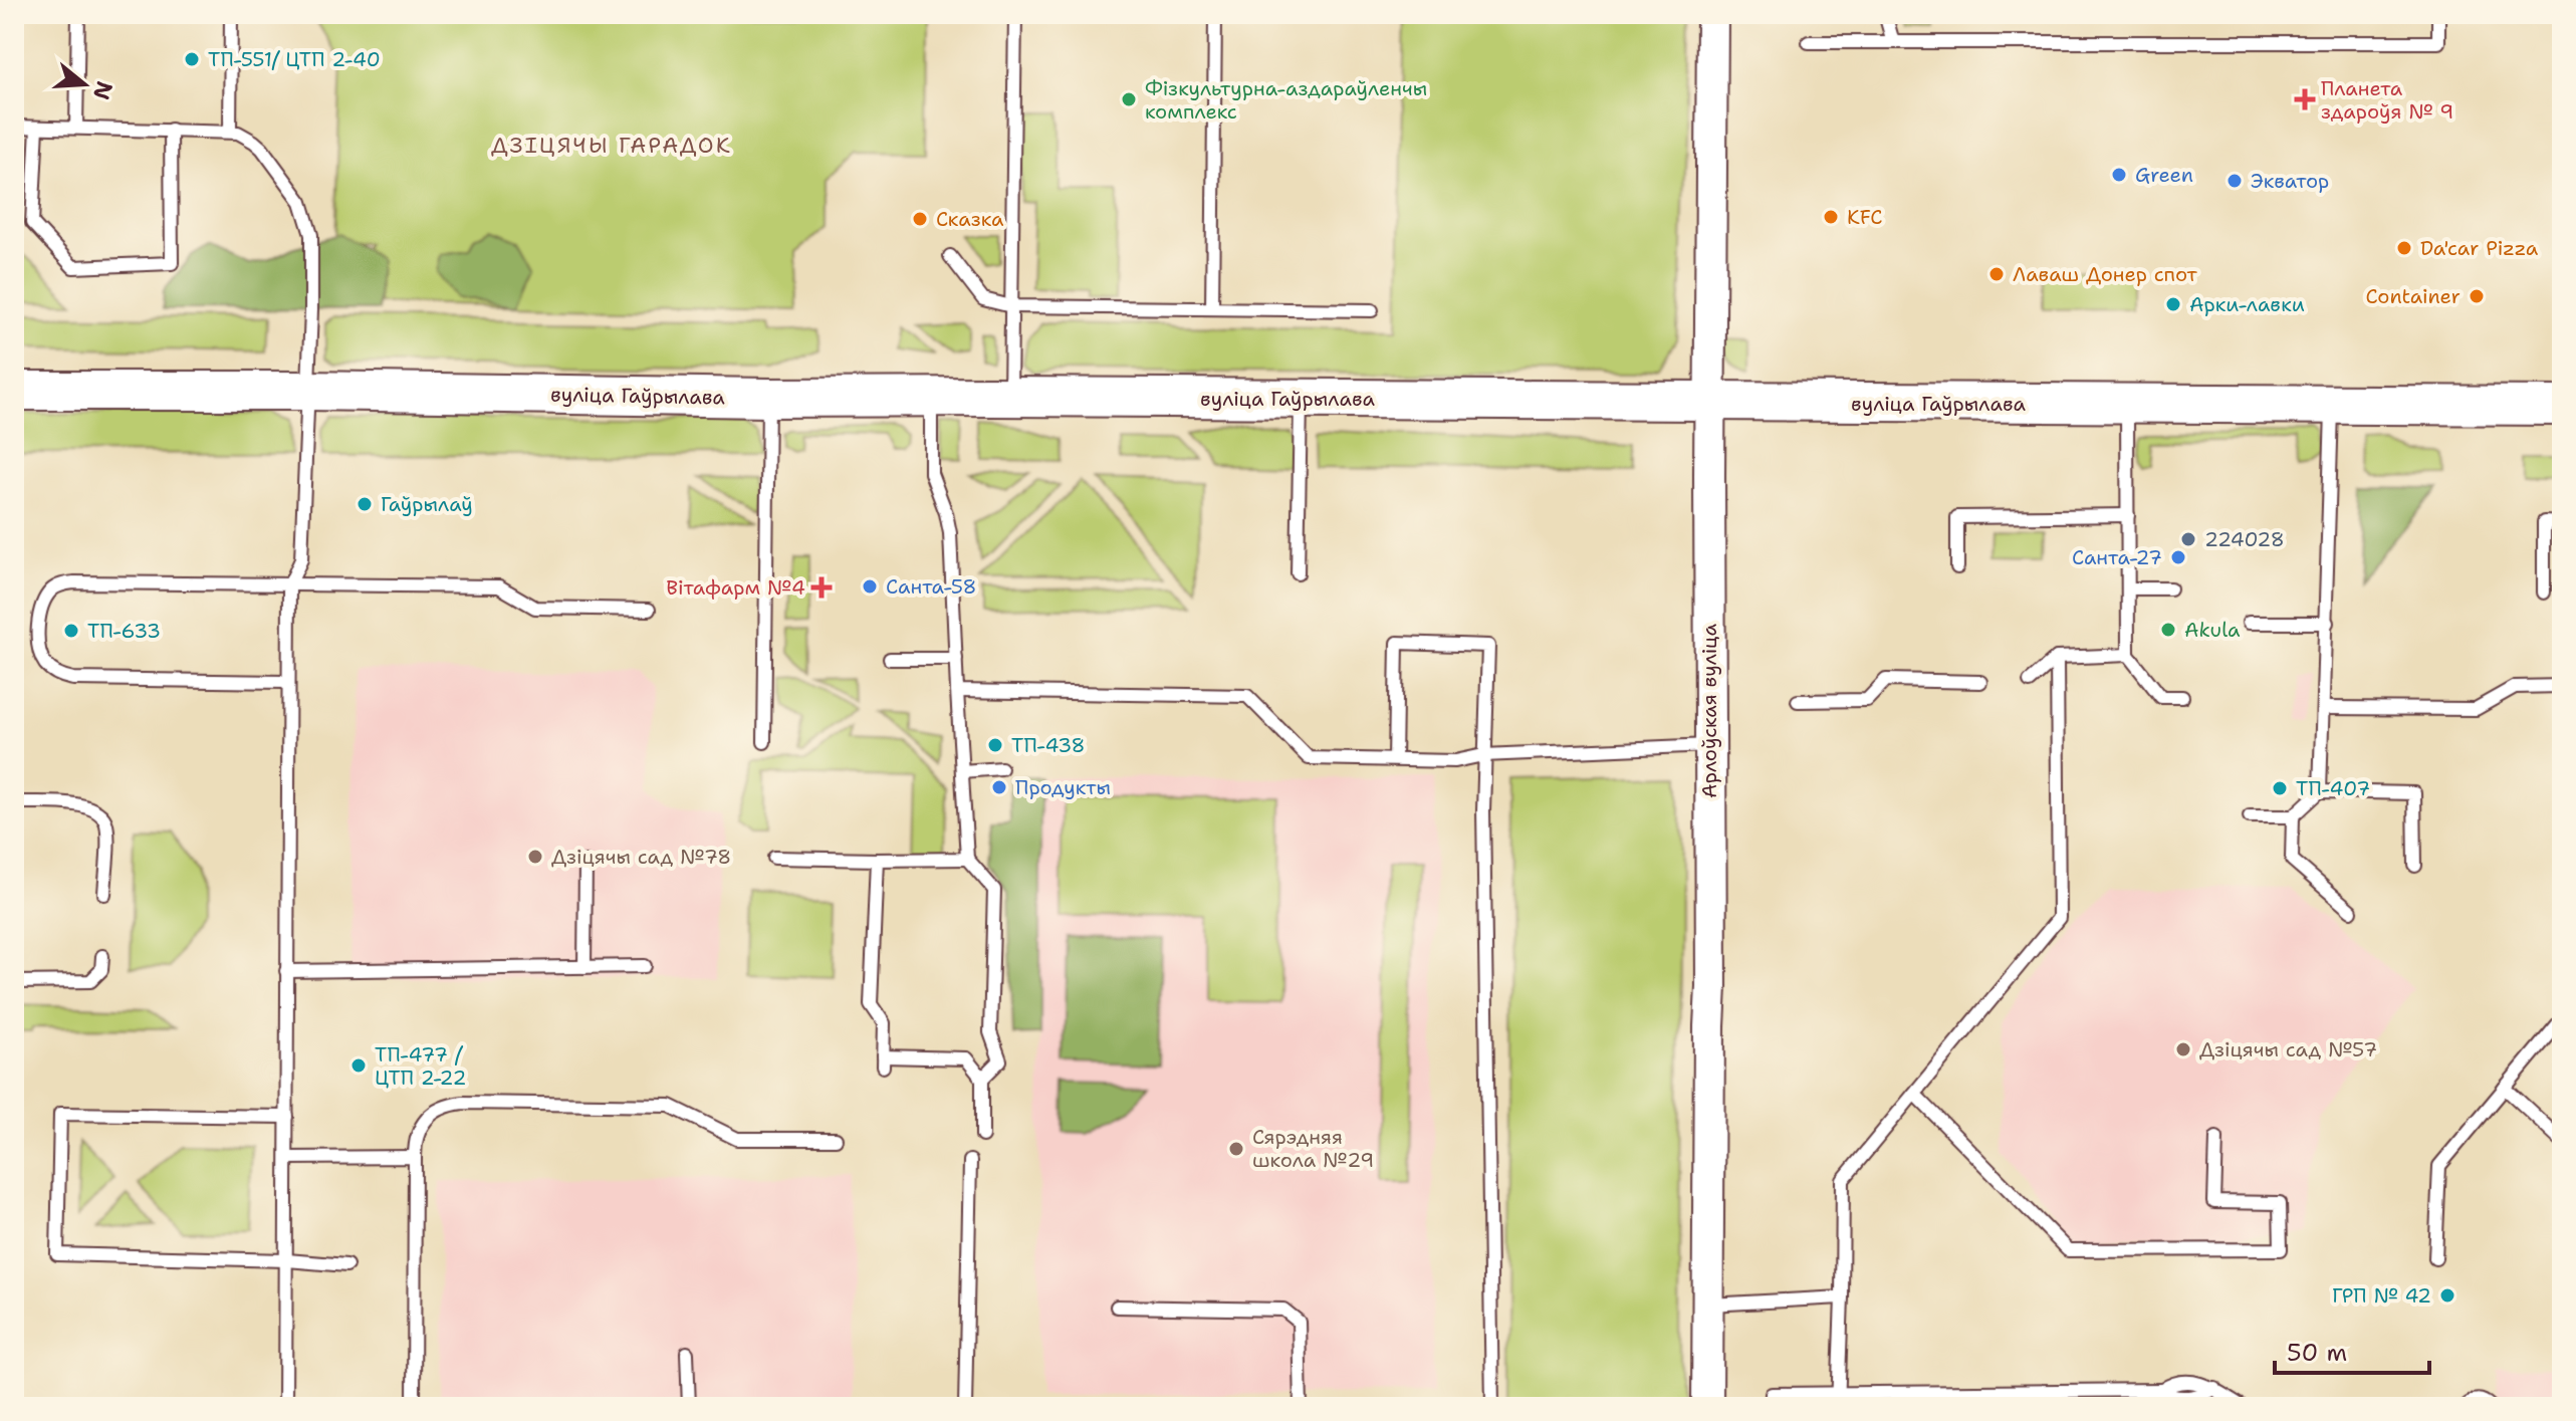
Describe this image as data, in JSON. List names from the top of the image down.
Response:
{
  "streets": {
    "main road": ["вуліца Гаўрылава"],
    "street": ["Арлоўская вуліца"]
  },
  "crossings": [
    ["вуліца Гаўрылава", "Арлоўская вуліца"]
  ],
  "districts": ["ДЗІЦЯЧЫ ГАРАДОК"],
  "places": {
    "other": [
      "ТП-551/ ЦТП 2-40",
      "Фізкультурна-аздараўленчы комплекс",
      "Green",
      "Экватор",
      "KFC",
      "Сказка",
      "Da'car Pizza",
      "Лаваш Донер спот",
      "Container",
      "Арки-лавки",
      "Гаўрылаў",
      "224028",
      "Санта-27",
      "Санта-58",
      "Akula",
      "ТП-633",
      "ТП-438",
      "Продукты",
      "ТП-407",
      "Дзіцячы сад №78",
      "Дзіцячы сад №57",
      "ТП-477 / ЦТП 2-22",
      "Сярэдняя школа №29",
      "ГРП № 42"
    ],
    "health": ["Планета здароўя № 9", "Вітафарм №4"]
  },
  "scale_bar": "50 m",
  "north": "right"
}
